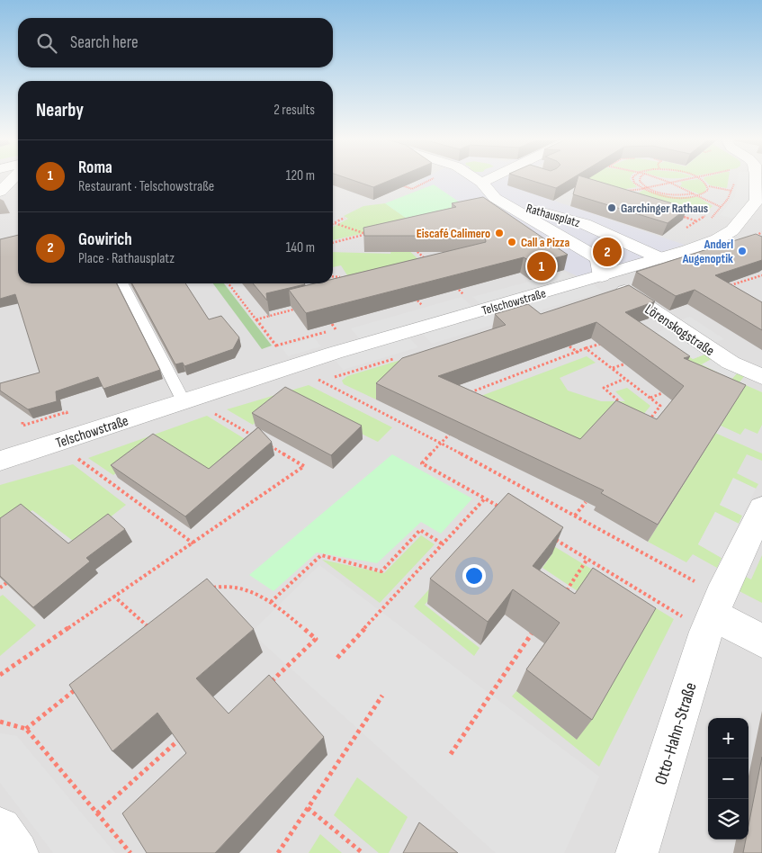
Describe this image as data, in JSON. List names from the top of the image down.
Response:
{
  "streets": {
    "street": [
      "Rathausplatz",
      "Telschowstraße",
      "Lörenskogstraße",
      "Otto-Hahn-Straße"
    ]
  },
  "crossings": [
    ["Rathausplatz", "Telschowstraße"],
    ["Rathausplatz", "Lörenskogstraße"],
    ["Telschowstraße", "Lörenskogstraße"]
  ],
  "places": [
    "Garchinger Rathaus",
    "Eiscafé Calimero",
    "Call a Pizza",
    "Anderl Augenoptik"
  ],
  "page": {
    "search": "Search here",
    "heading": ["Nearby", "2 results"],
    "list": [
      {
        "mark": "1",
        "name": "Roma",
        "note": "Restaurant · Telschowstraße",
        "value": "120 m"
      },
      {
        "mark": "2",
        "name": "Gowirich",
        "note": "Place · Rathausplatz",
        "value": "140 m"
      }
    ],
    "pins": ["2", "1"],
    "map_buttons": ["+", "−"]
  }
}
